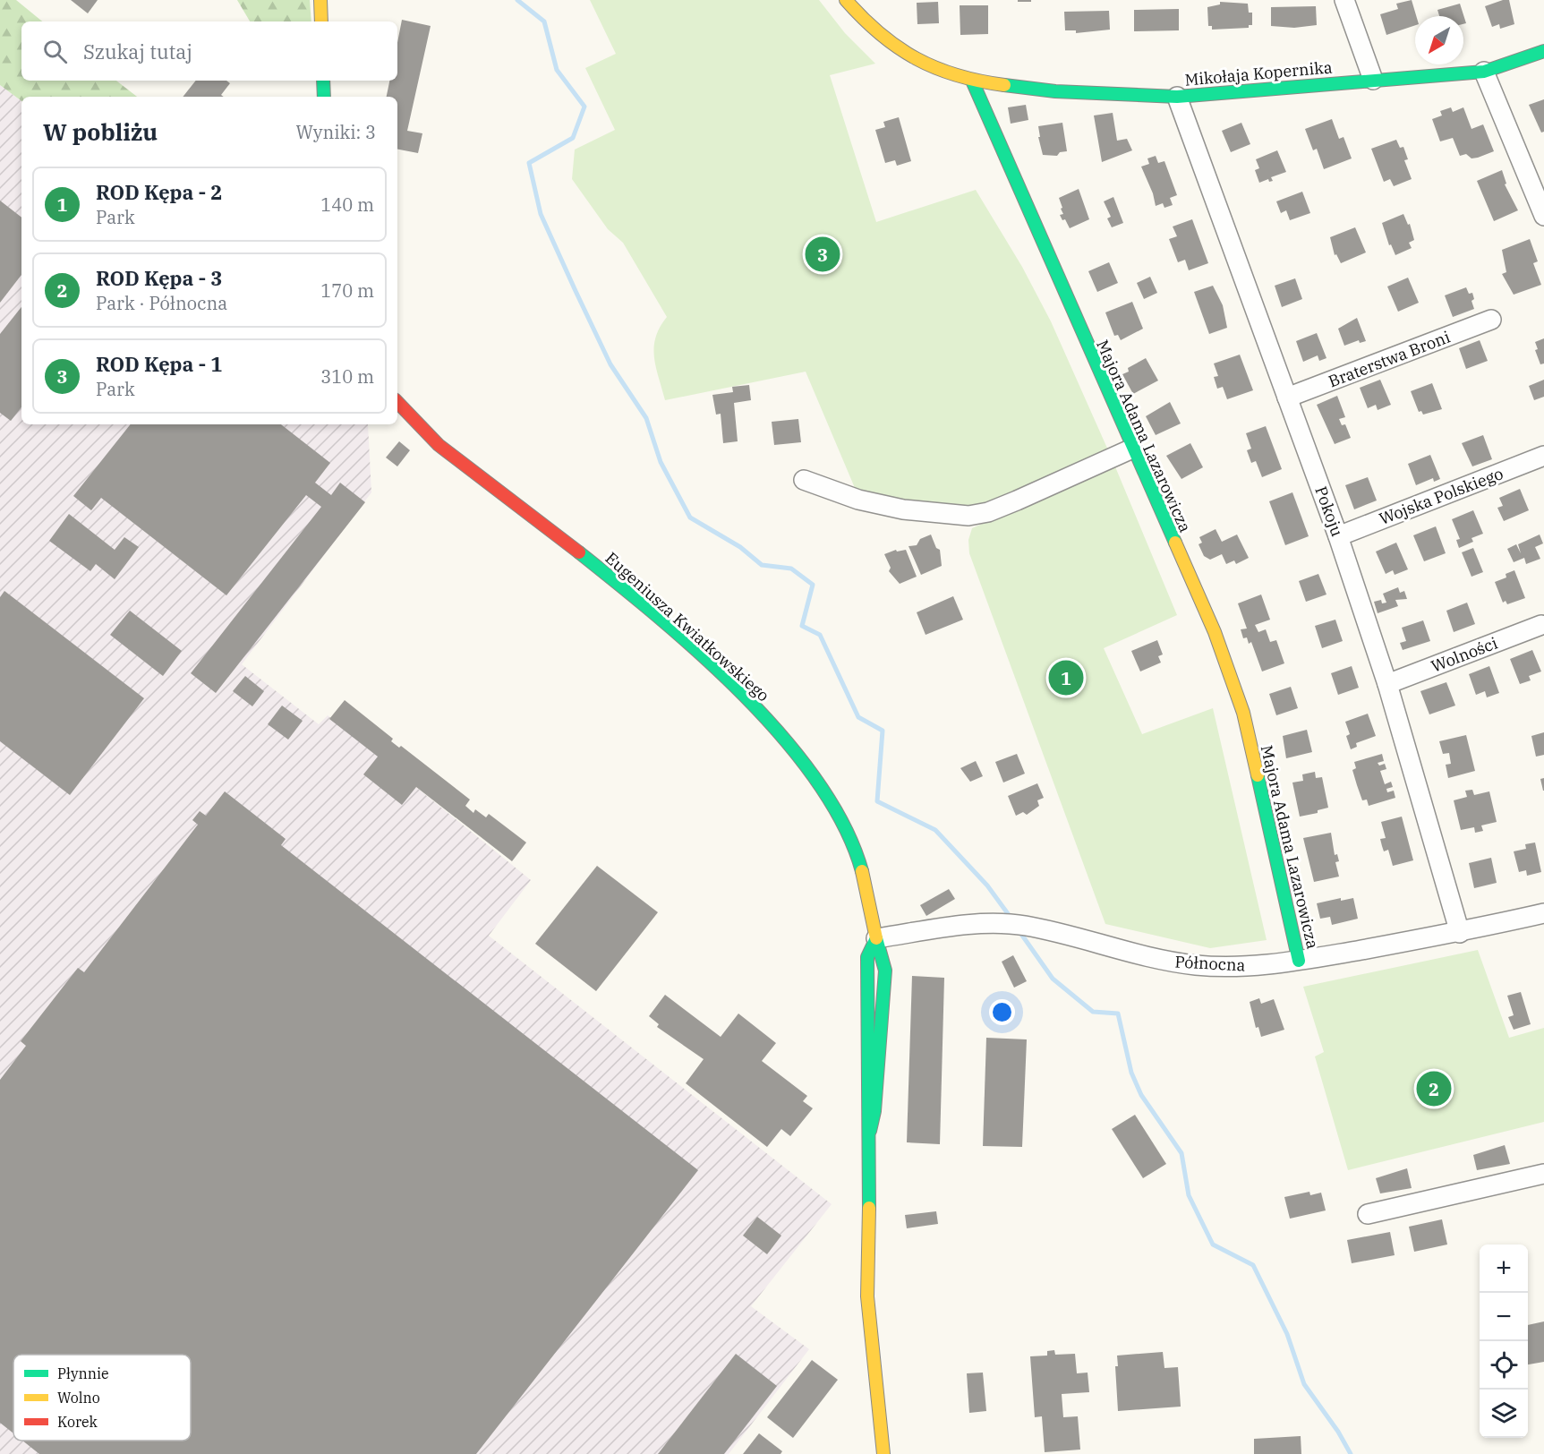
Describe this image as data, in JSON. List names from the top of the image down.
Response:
{
  "streets": {
    "street": [
      "Mikołaja Kopernika",
      "Braterstwa Broni",
      "Majora Adama Lazarowicza",
      "Wojska Polskiego",
      "Pokoju",
      "Eugeniusza Kwiatkowskiego",
      "Wolności",
      "Północna"
    ]
  },
  "crossings": [
    ["Mikołaja Kopernika", "Majora Adama Lazarowicza"],
    ["Mikołaja Kopernika", "Pokoju"],
    ["Braterstwa Broni", "Pokoju"],
    ["Majora Adama Lazarowicza", "Północna"],
    ["Wojska Polskiego", "Pokoju"],
    ["Pokoju", "Wolności"],
    ["Pokoju", "Północna"],
    ["Eugeniusza Kwiatkowskiego", "Północna"]
  ],
  "legend": ["Płynnie", "Wolno", "Korek"],
  "north": "bottom left",
  "page": {
    "search": "Szukaj tutaj",
    "heading": ["W pobliżu", "Wyniki: 3"],
    "list": [
      {
        "mark": "1",
        "name": "ROD Kępa - 2",
        "note": "Park",
        "value": "140 m"
      },
      {
        "mark": "2",
        "name": "ROD Kępa - 3",
        "note": "Park · Północna",
        "value": "170 m"
      },
      {
        "mark": "3",
        "name": "ROD Kępa - 1",
        "note": "Park",
        "value": "310 m"
      }
    ],
    "pins": ["3", "1", "2"],
    "map_buttons": ["+", "−"]
  }
}
